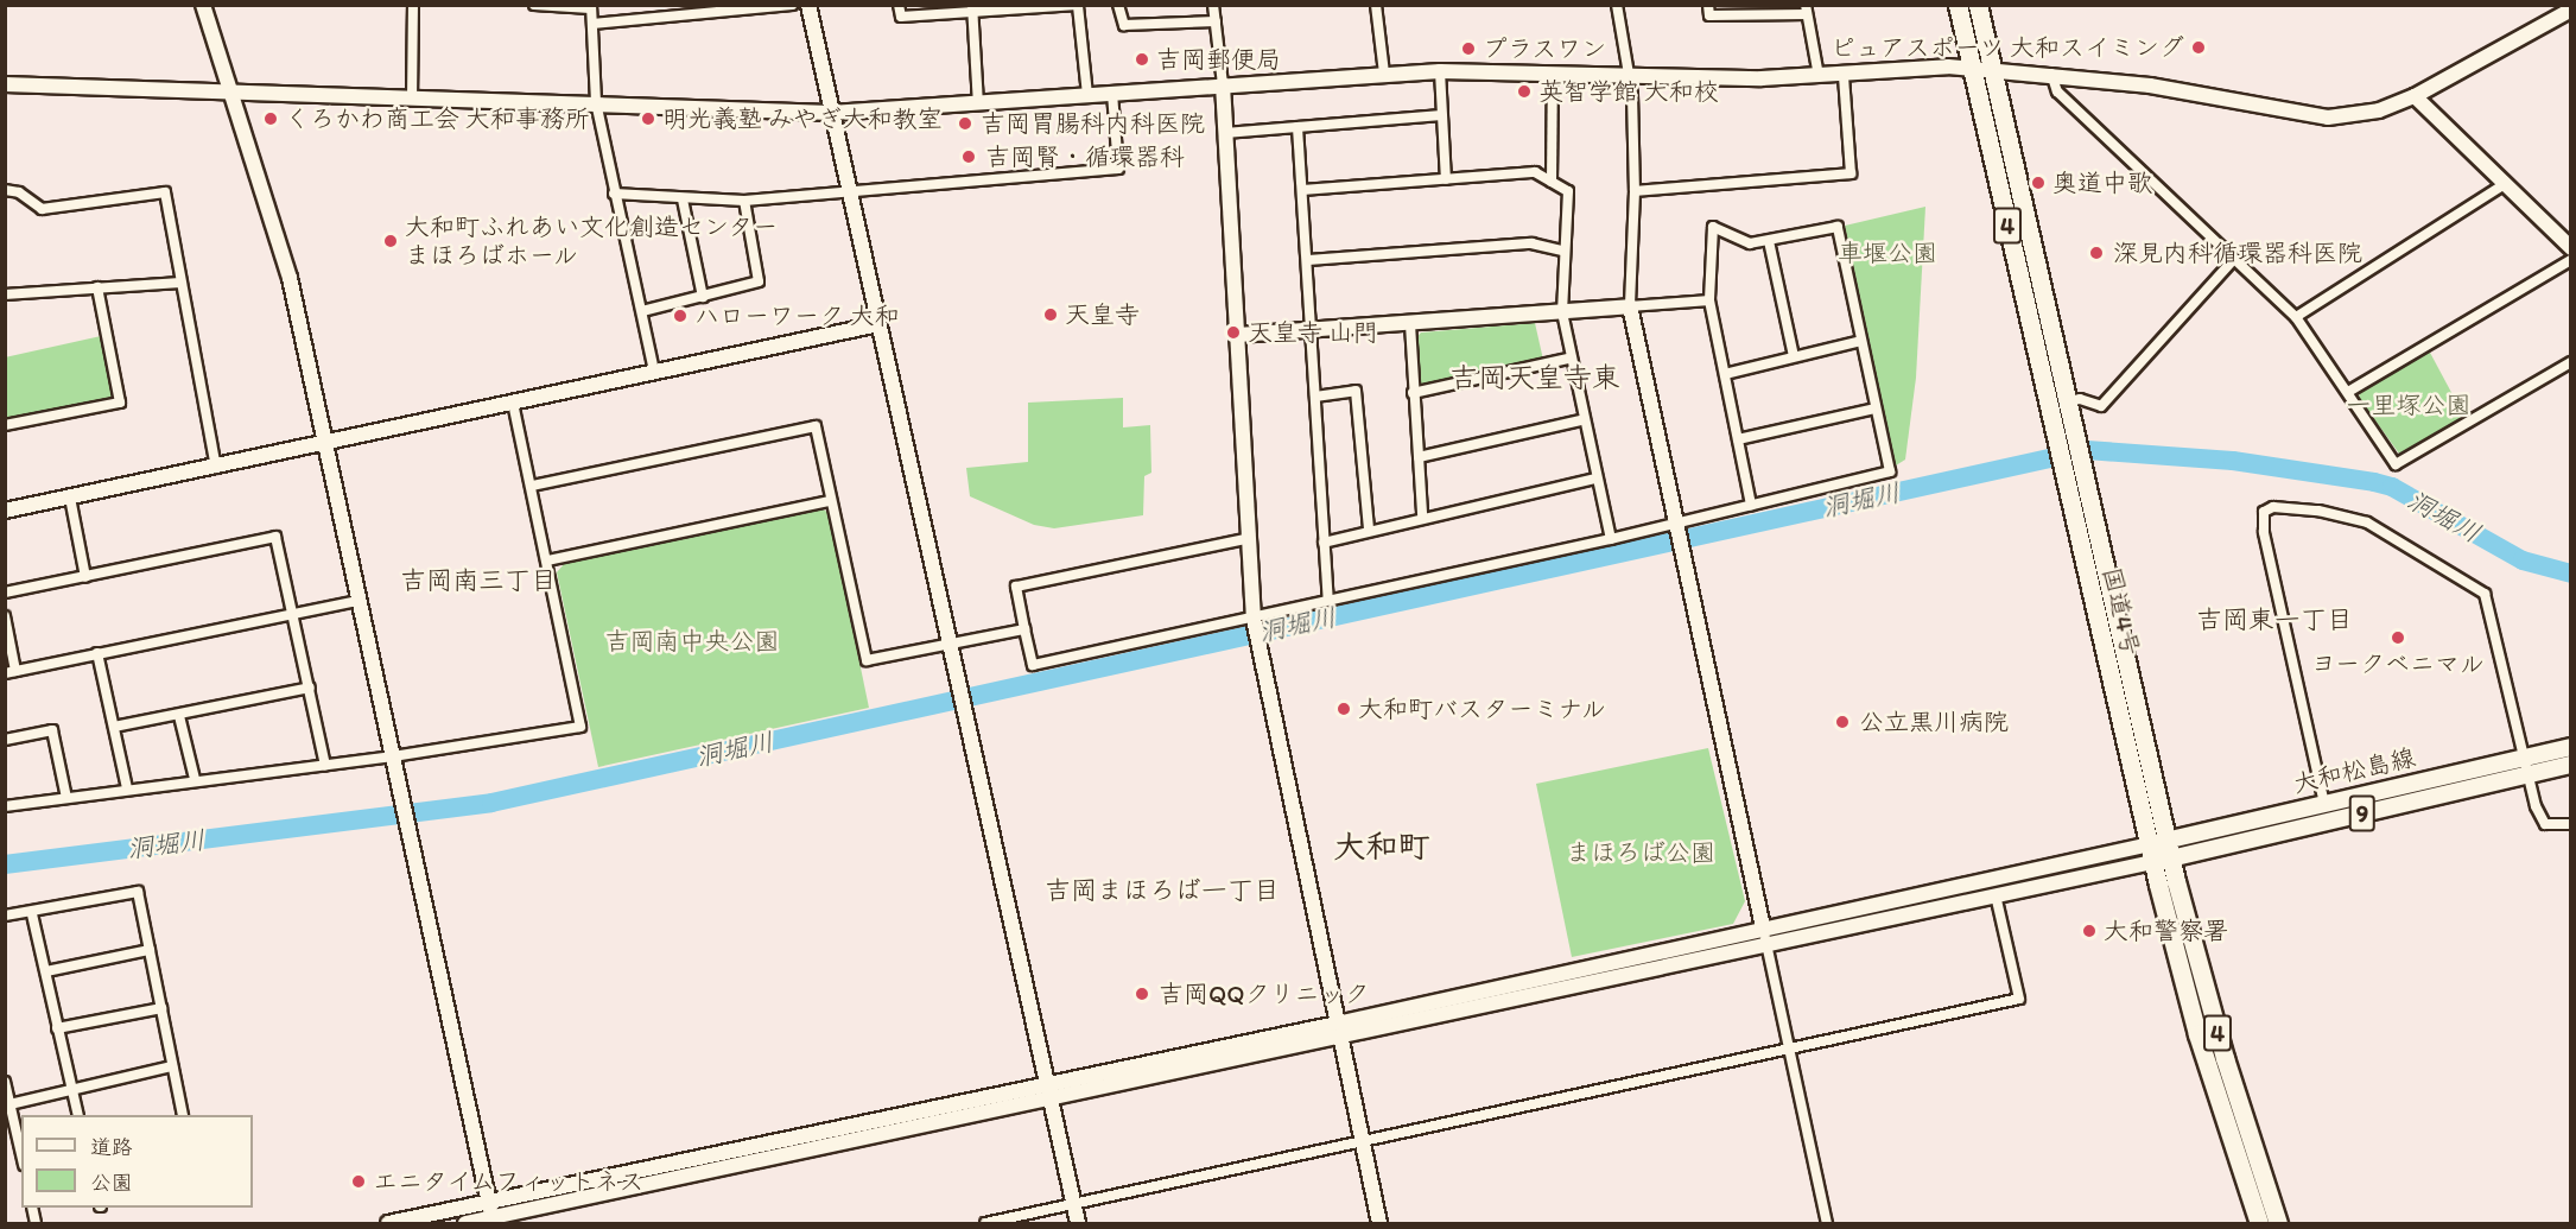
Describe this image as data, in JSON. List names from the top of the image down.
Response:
{
  "streets": {
    "highway": ["4", "国道4号"],
    "main road": ["大和松島線", "9"]
  },
  "crossings": [
    ["国道4号", "大和松島線"]
  ],
  "districts": [
    "吉岡天皇寺東",
    "吉岡南三丁目",
    "吉岡東一丁目",
    "大和町",
    "吉岡まほろば一丁目"
  ],
  "water": ["洞堀川"],
  "parks": [
    "車堰公園",
    "一里塚公園",
    "吉岡南中央公園",
    "まほろば公園"
  ],
  "places": [
    "ピュアスポーツ 大和スイミング",
    "プラスワン",
    "吉岡郵便局",
    "英智学館 大和校",
    "くろかわ商工会 大和事務所",
    "明光義塾 みやぎ大和教室",
    "吉岡胃腸科内科医院",
    "吉岡腎・循環器科",
    "奥道中歌",
    "大和町ふれあい文化創造センター まほろばホール",
    "深見内科循環器科医院",
    "天皇寺",
    "ハローワーク 大和",
    "天皇寺 山門",
    "ヨークベニマル",
    "大和町バスターミナル",
    "公立黒川病院",
    "大和警察署",
    "吉岡QQクリニック",
    "エニタイムフィットネス"
  ],
  "legend": ["道路", "公園"]
}
